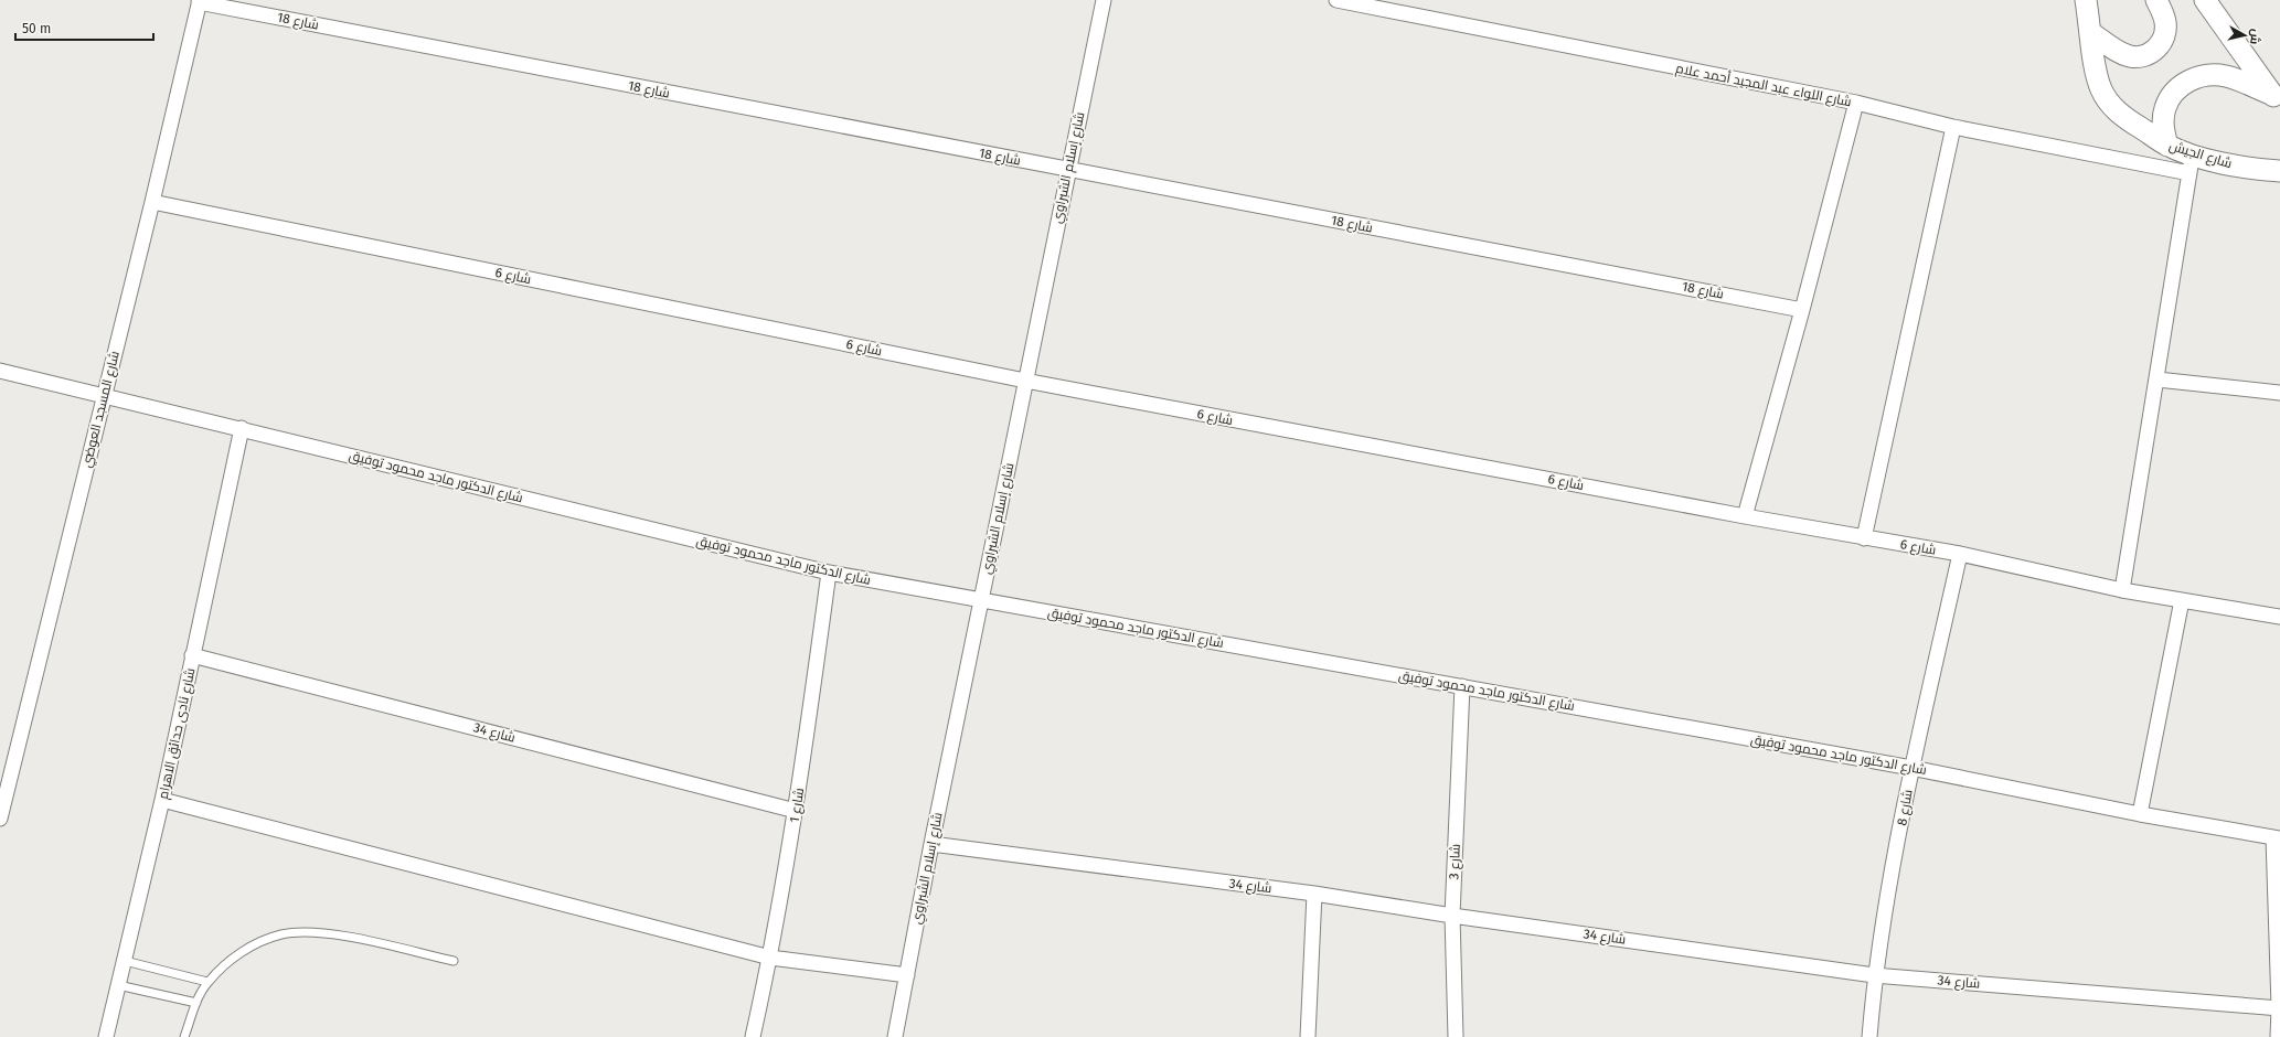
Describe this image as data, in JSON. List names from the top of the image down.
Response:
{
  "streets": {
    "street": [
      "شارع 18",
      "شارع اللواء عبد المجيد أحمد علام",
      "شارع الجيش",
      "شارع إسلام الشبراوي",
      "شارع 6",
      "شارع المسجد العوضي",
      "شارع الدكتور ماجد محمود توفيق",
      "شارع 34",
      "شارع نادى حدائق الاهرام",
      "شارع 1",
      "شارع 8",
      "شارع 3"
    ]
  },
  "crossings": [
    ["شارع 18", "شارع إسلام الشبراوي"],
    ["شارع 18", "شارع المسجد العوضي"],
    ["شارع اللواء عبد المجيد أحمد علام", "شارع الجيش"],
    ["شارع إسلام الشبراوي", "شارع 6"],
    ["شارع إسلام الشبراوي", "شارع الدكتور ماجد محمود توفيق"],
    ["شارع إسلام الشبراوي", "شارع 34"],
    ["شارع 6", "شارع المسجد العوضي"],
    ["شارع 6", "شارع 8"],
    ["شارع المسجد العوضي", "شارع الدكتور ماجد محمود توفيق"],
    ["شارع الدكتور ماجد محمود توفيق", "شارع نادى حدائق الاهرام"],
    ["شارع الدكتور ماجد محمود توفيق", "شارع 1"],
    ["شارع الدكتور ماجد محمود توفيق", "شارع 8"],
    ["شارع الدكتور ماجد محمود توفيق", "شارع 3"],
    ["شارع 34", "شارع نادى حدائق الاهرام"],
    ["شارع 34", "شارع 1"],
    ["شارع 34", "شارع 8"],
    ["شارع 34", "شارع 3"]
  ],
  "scale_bar": "50 m",
  "north": "right"
}
